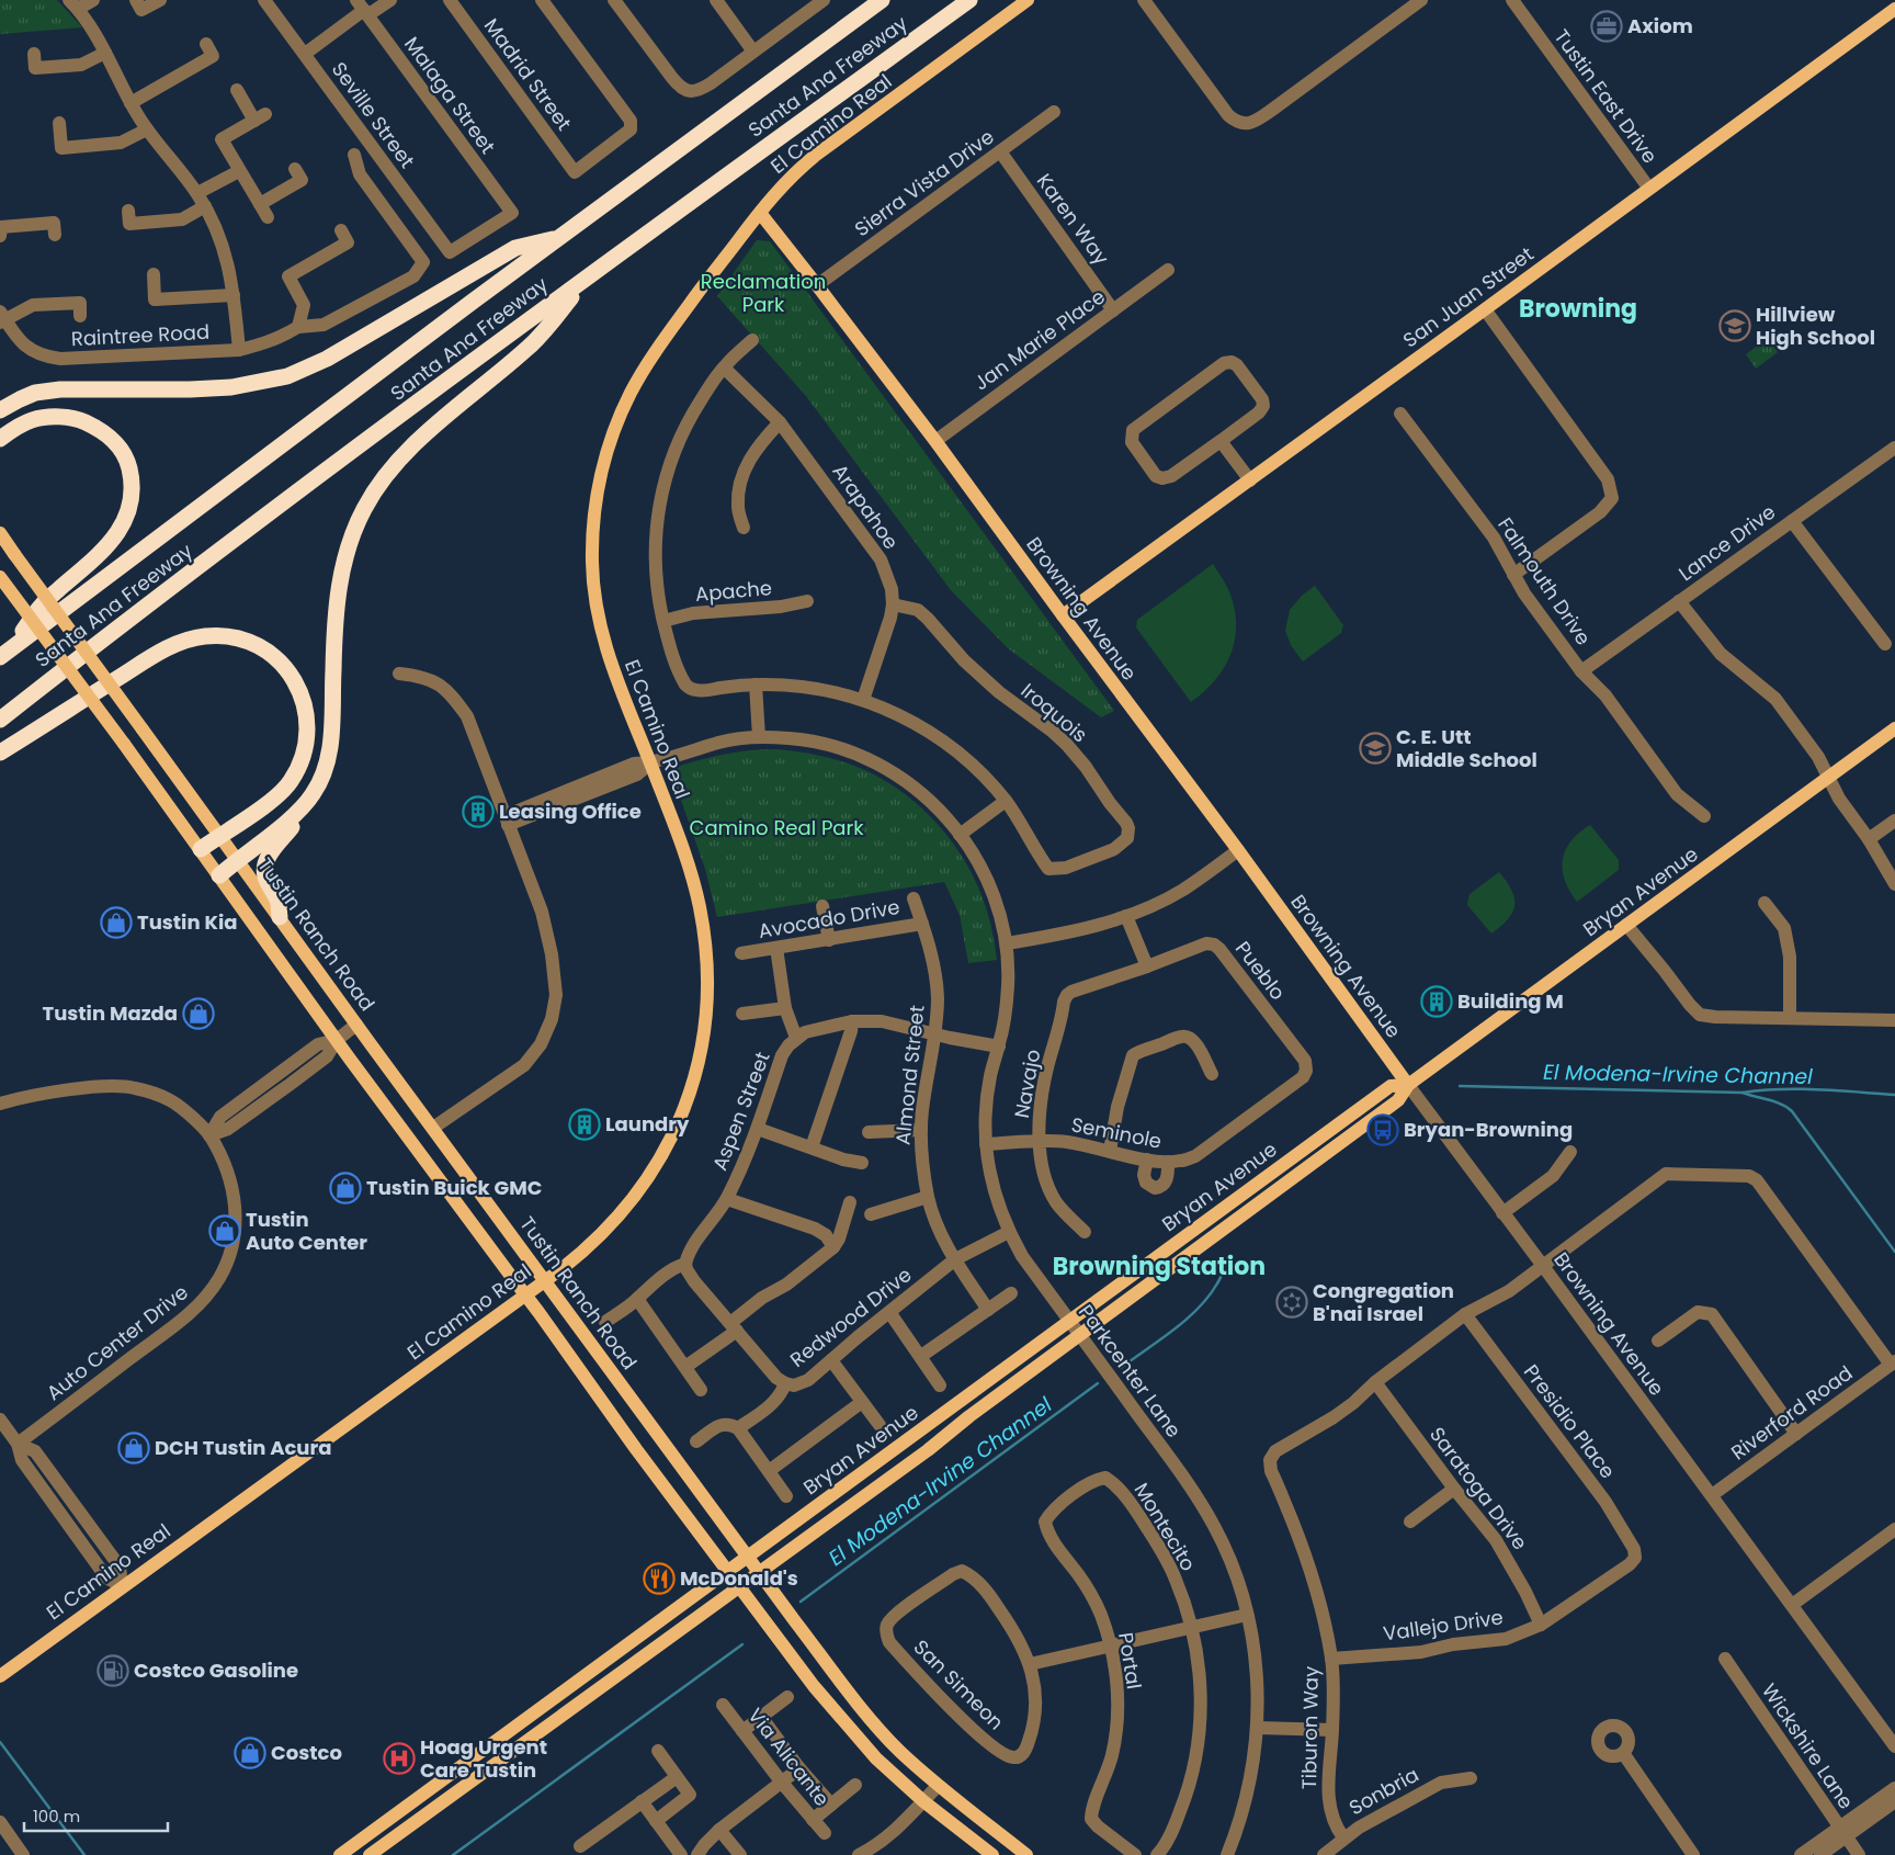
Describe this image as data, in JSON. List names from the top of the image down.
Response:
{
  "streets": {
    "highway": ["Santa Ana Freeway"],
    "main road": [
      "El Camino Real",
      "San Juan Street",
      "Browning Avenue",
      "Bryan Avenue",
      "Tustin Ranch Road"
    ],
    "street": [
      "Madrid Street",
      "Malaga Street",
      "Tustin East Drive",
      "Seville Street",
      "Sierra Vista Drive",
      "Karen Way",
      "Raintree Road",
      "Jan Marie Place",
      "Arapahoe",
      "Lance Drive",
      "Falmouth Drive",
      "Apache",
      "Iroquois",
      "Avocado Drive",
      "Pueblo",
      "Almond Street",
      "Navajo",
      "Aspen Street",
      "Seminole",
      "Redwood Drive",
      "Auto Center Drive",
      "Parkcenter Lane",
      "Riverford Road",
      "Presidio Place",
      "Saratoga Drive",
      "Montecito",
      "Vallejo Drive",
      "Portal",
      "San Simeon",
      "Tiburon Way",
      "Wickshire Lane",
      "Via Alicante",
      "Sonbria"
    ]
  },
  "crossings": [
    ["Malaga Street", "Seville Street"],
    ["Tustin East Drive", "San Juan Street"],
    ["El Camino Real", "Browning Avenue"],
    ["El Camino Real", "Tustin Ranch Road"],
    ["El Camino Real", "Parkcenter Lane"],
    ["Sierra Vista Drive", "Karen Way"],
    ["Sierra Vista Drive", "Browning Avenue"],
    ["Karen Way", "Jan Marie Place"],
    ["San Juan Street", "Browning Avenue"],
    ["Jan Marie Place", "Browning Avenue"],
    ["Arapahoe", "Iroquois"],
    ["Lance Drive", "Falmouth Drive"],
    ["Browning Avenue", "Bryan Avenue"],
    ["Browning Avenue", "Riverford Road"],
    ["Bryan Avenue", "Tustin Ranch Road"],
    ["Bryan Avenue", "Parkcenter Lane"],
    ["Avocado Drive", "Almond Street"],
    ["Pueblo", "Navajo"],
    ["Pueblo", "Seminole"],
    ["Almond Street", "Redwood Drive"],
    ["Navajo", "Seminole"],
    ["Seminole", "Parkcenter Lane"],
    ["Redwood Drive", "Parkcenter Lane"],
    ["Presidio Place", "Vallejo Drive"],
    ["Saratoga Drive", "Vallejo Drive"],
    ["Saratoga Drive", "Tiburon Way"],
    ["Montecito", "Portal"],
    ["Vallejo Drive", "Tiburon Way"],
    ["Tiburon Way", "Sonbria"]
  ],
  "districts": ["Browning", "Browning Station"],
  "water": ["El Modena-Irvine Channel"],
  "parks": ["Reclamation Park", "Camino Real Park"],
  "places": {
    "office": ["Axiom"],
    "school or university": ["Hillview High School", "C. E. Utt Middle School"],
    "building": ["Leasing Office", "Building M", "Laundry"],
    "shop": [
      "Tustin Kia",
      "Tustin Mazda",
      "Tustin Buick GMC",
      "Tustin Auto Center",
      "DCH Tustin Acura",
      "Costco"
    ],
    "bus stop": ["Bryan-Browning"],
    "synagogue": ["Congregation B'nai Israel"],
    "restaurant": ["McDonald's"],
    "fuel station": ["Costco Gasoline"],
    "hospital": ["Hoag Urgent Care Tustin"]
  },
  "scale_bar": "100 m"
}
